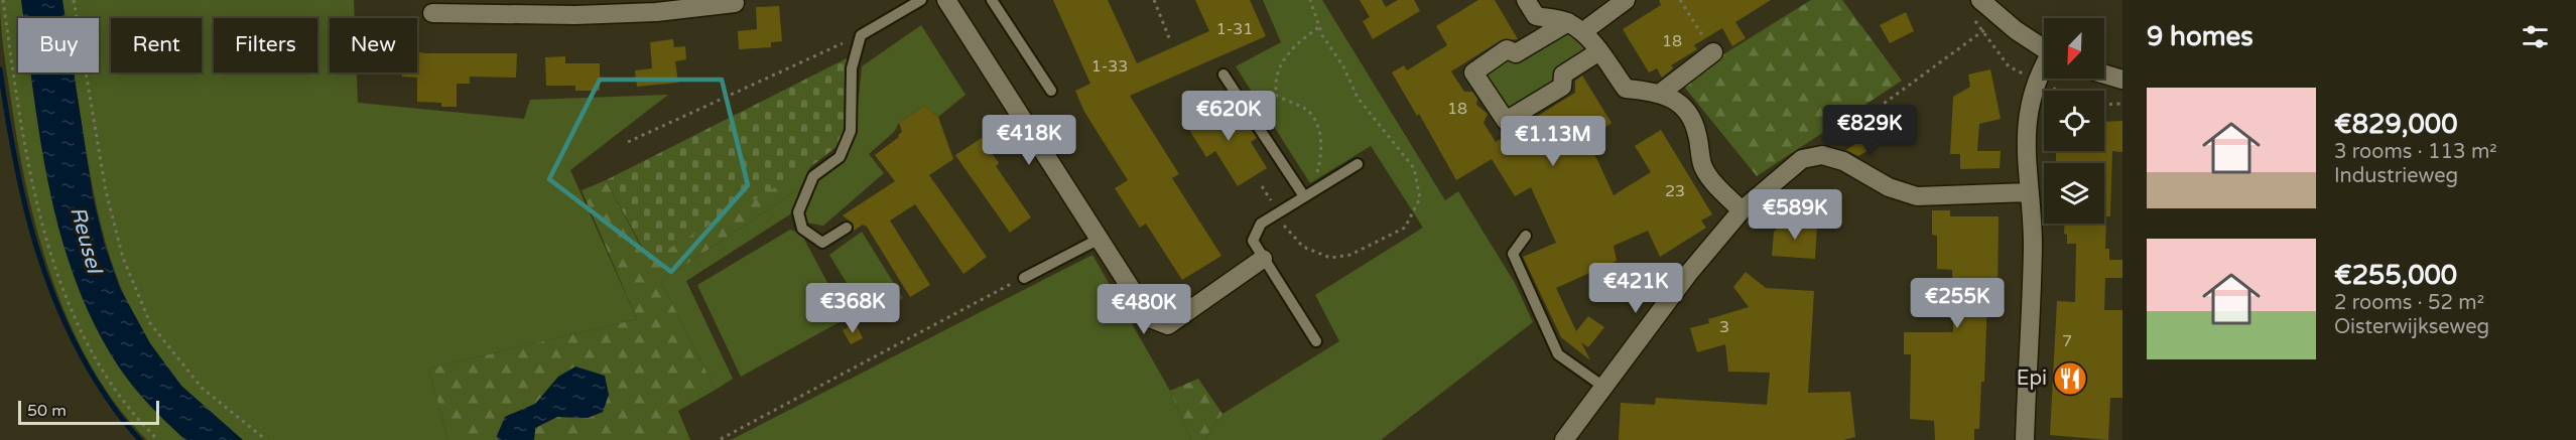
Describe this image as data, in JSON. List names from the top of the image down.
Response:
{
  "water": ["Reusel"],
  "places": {
    "restaurant": ["Epi"]
  },
  "house_numbers": [
    "1-31",
    "18",
    "1-33",
    "18",
    "23",
    "3",
    "7"
  ],
  "scale_bar": "50 m",
  "north": "bottom left",
  "page": {
    "heading": "9 homes",
    "chip": [
      "Buy",
      "Rent",
      "Filters",
      "New"
    ],
    "list": [
      {
        "name": "€829,000",
        "note": "3 rooms · 113 m² · Industrieweg"
      },
      {
        "name": "€255,000",
        "note": "2 rooms · 52 m² · Oisterwijkseweg"
      }
    ],
    "price": [
      "€620K",
      "€829K",
      "€418K",
      "€1.13M",
      "€589K",
      "€421K",
      "€255K",
      "€368K",
      "€480K"
    ],
    "scale": "50 m"
  }
}
